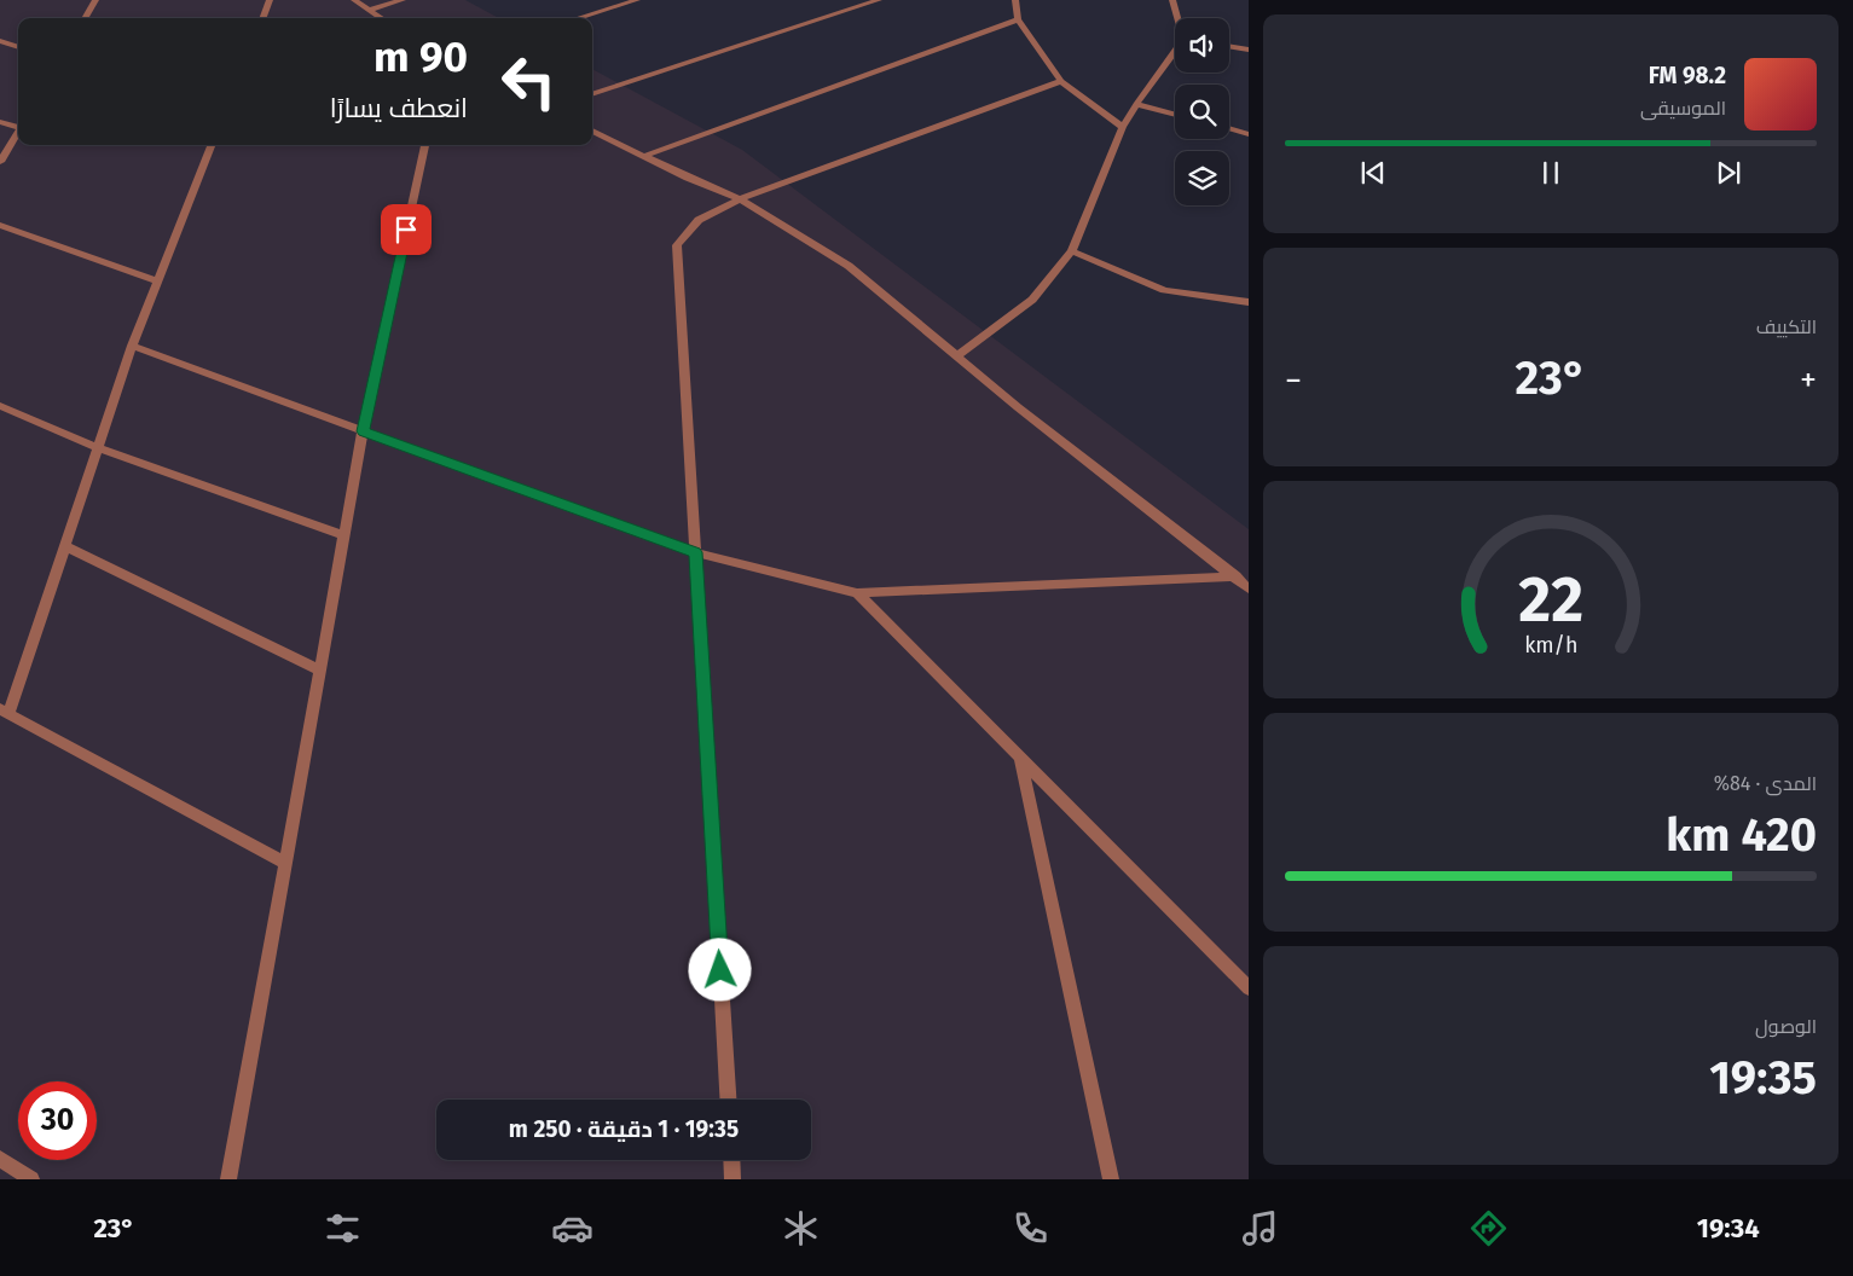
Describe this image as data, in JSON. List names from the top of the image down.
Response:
{
  "page": {
    "turn": ["90 m", "انعطف يسارًا"],
    "song": ["98.2 FM", "الموسيقى"],
    "tile": [
      "التكييف",
      ["المدى · 84%", "420 km"],
      ["الوصول", "19:35"]
    ],
    "heat": ["−", "23°", "+"],
    "limit": "30",
    "trip": "19:35 · 1 دقيقة · 250 m",
    "tabs": ["19:34", "23°"],
    "gauge": ["22", "km/h"]
  }
}
